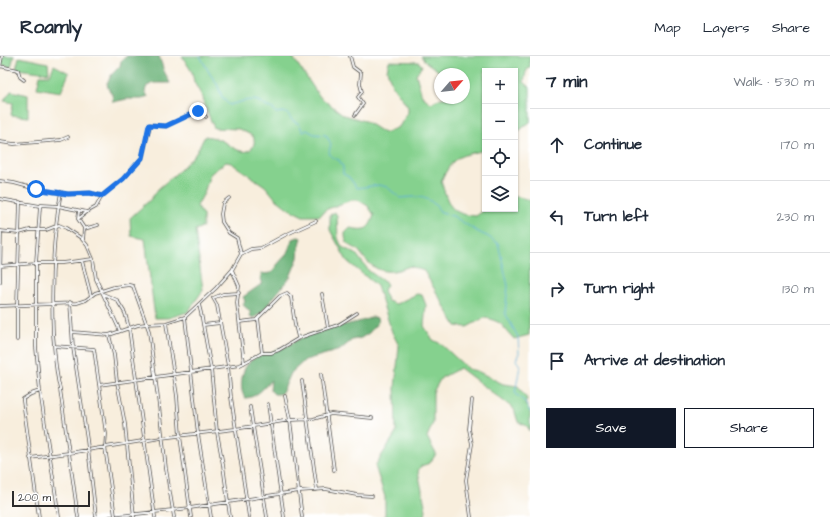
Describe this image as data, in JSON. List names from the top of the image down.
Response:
{
  "scale_bar": "200 m",
  "north": "top right",
  "page": {
    "header": "Roamly",
    "nav": ["Map", "Layers", "Share"],
    "heading": ["7 min", "Walk · 530 m"],
    "map_buttons": ["+", "−"],
    "list": [
      ["Continue", "170 m"],
      ["Turn left", "230 m"],
      ["Turn right", "130 m"],
      "Arrive at destination"
    ],
    "buttons": ["Save", "Share"],
    "scale": "200 m"
  }
}
